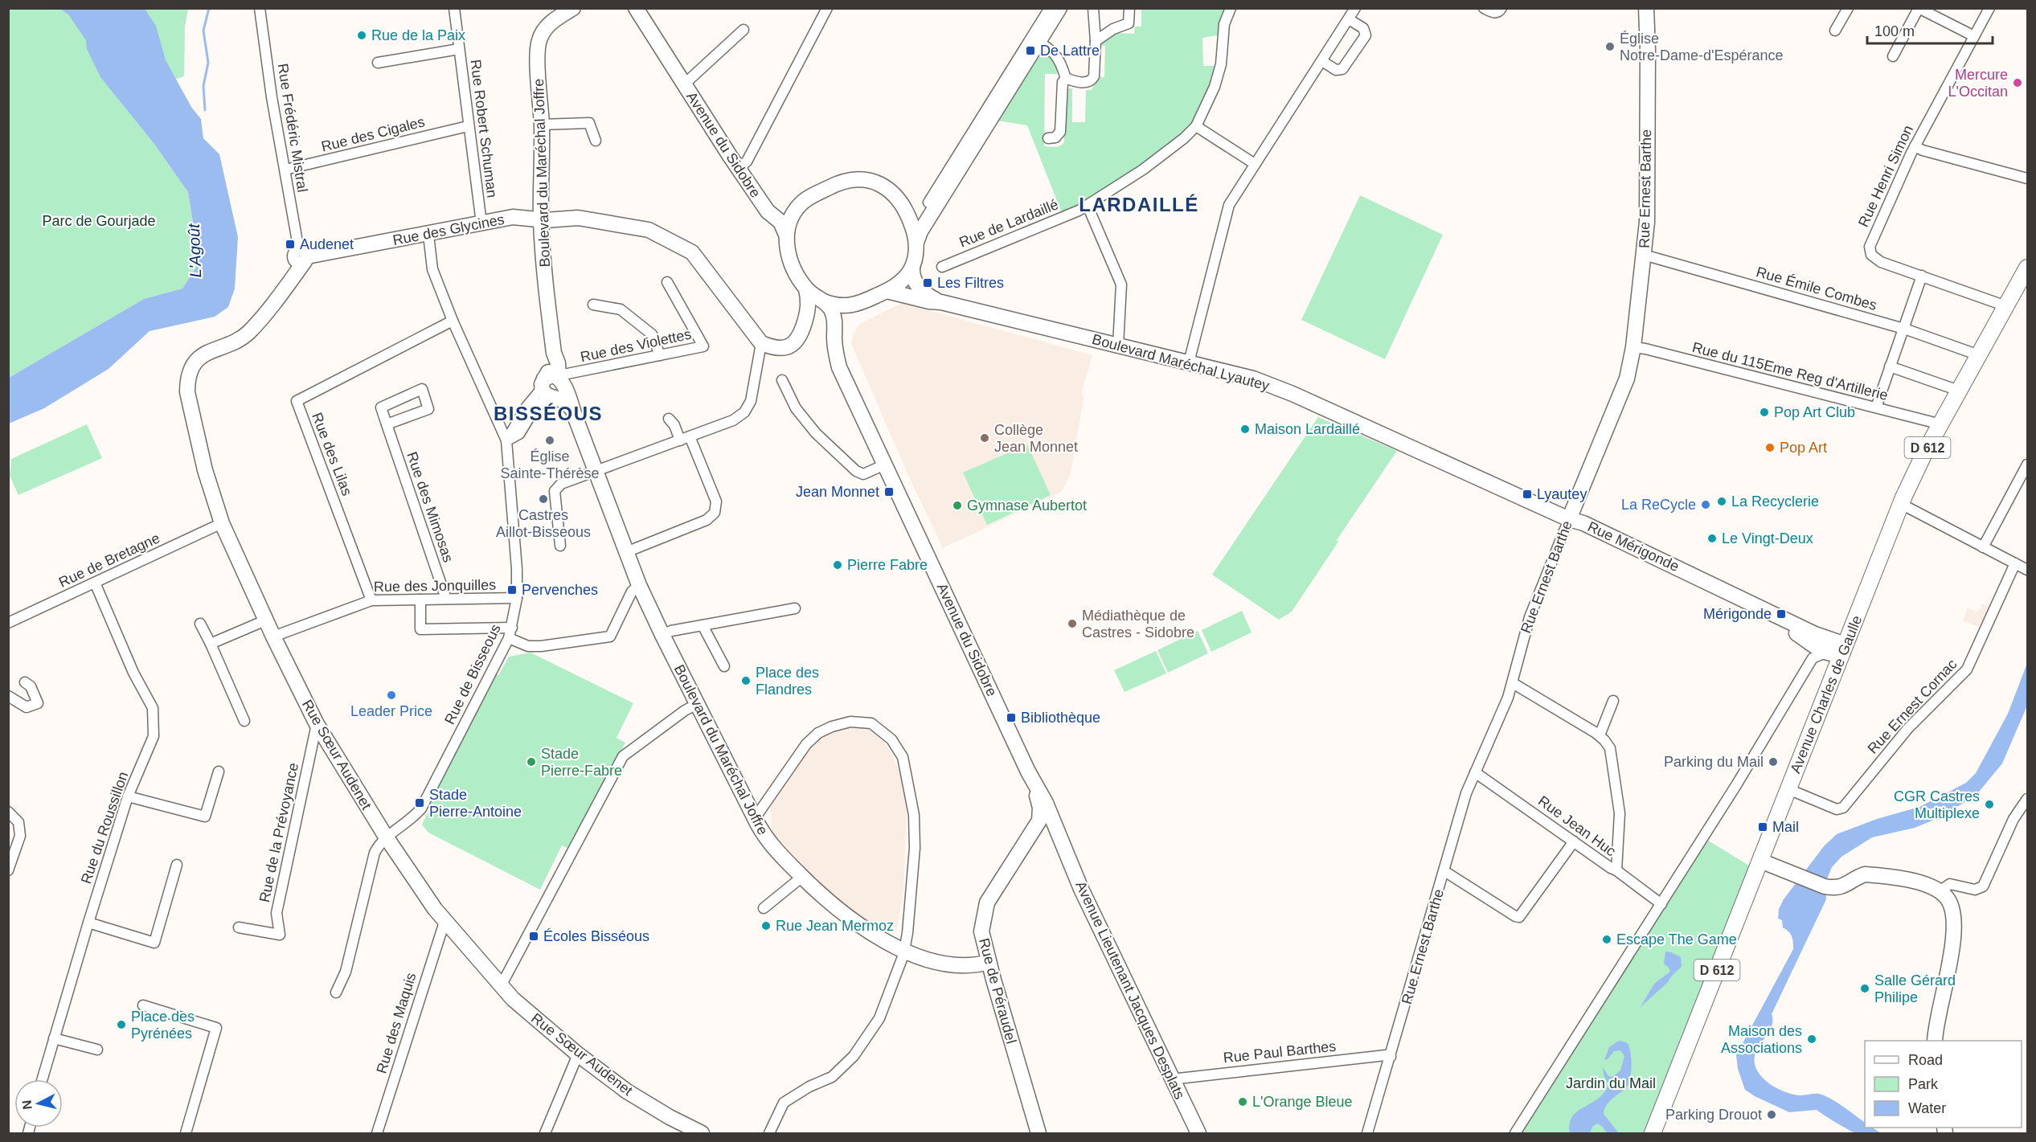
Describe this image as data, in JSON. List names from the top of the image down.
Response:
{
  "streets": {
    "main road": ["D 612", "Avenue Charles de Gaulle"],
    "street": [
      "Rue Frédéric Mistral",
      "Rue Robert Schuman",
      "Rue des Cigales",
      "Avenue du Sidobre",
      "Boulevard du Maréchal Joffre",
      "Rue Henri Simon",
      "Rue Ernest Barthe",
      "Rue de Lardaillé",
      "Rue des Glycines",
      "Rue Émile Combes",
      "Rue des Violettes",
      "Boulevard Maréchal Lyautey",
      "Rue du 115Eme Reg d'Artillerie",
      "Rue des Lilas",
      "Rue des Mimosas",
      "Rue Mérigonde",
      "Rue de Bretagne",
      "Rue des Jonquilles",
      "Rue de Bisseous",
      "Rue Ernest Cornac",
      "Rue Sœur Audenet",
      "Rue Jean Huc",
      "Rue du Roussillon",
      "Rue de la Prévoyance",
      "Avenue Lieutenant Jacques Desplats",
      "Rue de Péraudel",
      "Rue des Maquis",
      "Rue Paul Barthes"
    ]
  },
  "crossings": [
    ["Rue Frédéric Mistral", "Rue des Cigales"],
    ["Rue Frédéric Mistral", "Rue des Glycines"],
    ["Rue Frédéric Mistral", "Rue Sœur Audenet"],
    ["Rue Robert Schuman", "Rue des Cigales"],
    ["Rue Robert Schuman", "Rue des Glycines"],
    ["Avenue du Sidobre", "Avenue Lieutenant Jacques Desplats"],
    ["Avenue du Sidobre", "Rue de Péraudel"],
    ["Boulevard du Maréchal Joffre", "Rue des Glycines"],
    ["Boulevard du Maréchal Joffre", "Rue des Violettes"],
    ["Boulevard du Maréchal Joffre", "Rue de Péraudel"],
    ["Rue Henri Simon", "Avenue Charles de Gaulle"],
    ["Rue Ernest Barthe", "Rue Émile Combes"],
    ["Rue Ernest Barthe", "Boulevard Maréchal Lyautey"],
    ["Rue Ernest Barthe", "Rue du 115Eme Reg d'Artillerie"],
    ["Rue Ernest Barthe", "Rue Mérigonde"],
    ["Rue Ernest Barthe", "Rue Jean Huc"],
    ["Rue Ernest Barthe", "Rue Paul Barthes"],
    ["Rue des Glycines", "Rue de Bisseous"],
    ["Rue des Glycines", "Rue Sœur Audenet"],
    ["Rue Émile Combes", "Avenue Charles de Gaulle"],
    ["Boulevard Maréchal Lyautey", "Rue Mérigonde"],
    ["Rue du 115Eme Reg d'Artillerie", "Avenue Charles de Gaulle"],
    ["Rue des Lilas", "Rue des Jonquilles"],
    ["Rue des Lilas", "Rue de Bisseous"],
    ["Rue des Mimosas", "Rue des Jonquilles"],
    ["Rue Mérigonde", "Avenue Charles de Gaulle"],
    ["Rue de Bretagne", "Rue Sœur Audenet"],
    ["Rue de Bretagne", "Rue du Roussillon"],
    ["Rue des Jonquilles", "Rue de Bisseous"],
    ["Rue des Jonquilles", "Rue Sœur Audenet"],
    ["Rue de Bisseous", "Rue Sœur Audenet"],
    ["Avenue Charles de Gaulle", "Rue Ernest Cornac"],
    ["Avenue Charles de Gaulle", "Rue Jean Huc"],
    ["Rue Sœur Audenet", "Rue de la Prévoyance"],
    ["Rue Sœur Audenet", "Rue des Maquis"],
    ["Avenue Lieutenant Jacques Desplats", "Rue Paul Barthes"]
  ],
  "districts": ["LARDAILLÉ", "BISSÉOUS"],
  "water": ["L'Agoût"],
  "parks": ["Parc de Gourjade", "Jardin du Mail"],
  "places": {
    "other": [
      "Rue de la Paix",
      "Église Notre-Dame-d'Espérance",
      "Mercure L'Occitan",
      "Pop Art Club",
      "Maison Lardaillé",
      "Collège Jean Monnet",
      "Église Sainte-Thérèse",
      "Pop Art",
      "Castres Aillot-Bisseous",
      "La Recyclerie",
      "La ReCycle",
      "Gymnase Aubertot",
      "Le Vingt-Deux",
      "Pierre Fabre",
      "Médiathèque de Castres - Sidobre",
      "Place des Flandres",
      "Leader Price",
      "Stade Pierre-Fabre",
      "Parking du Mail",
      "CGR Castres Multiplexe",
      "Rue Jean Mermoz",
      "Escape The Game",
      "Salle Gérard Philipe",
      "Place des Pyrénées",
      "Maison des Associations",
      "L'Orange Bleue",
      "Parking Drouot"
    ],
    "transit": [
      "De Lattre",
      "Audenet",
      "Les Filtres",
      "Jean Monnet",
      "Lyautey",
      "Pervenches",
      "Mérigonde",
      "Bibliothèque",
      "Stade Pierre-Antoine",
      "Mail",
      "Écoles Bisséous"
    ]
  },
  "legend": ["Road", "Park", "Water"],
  "scale_bar": "100 m",
  "north": "left"
}
